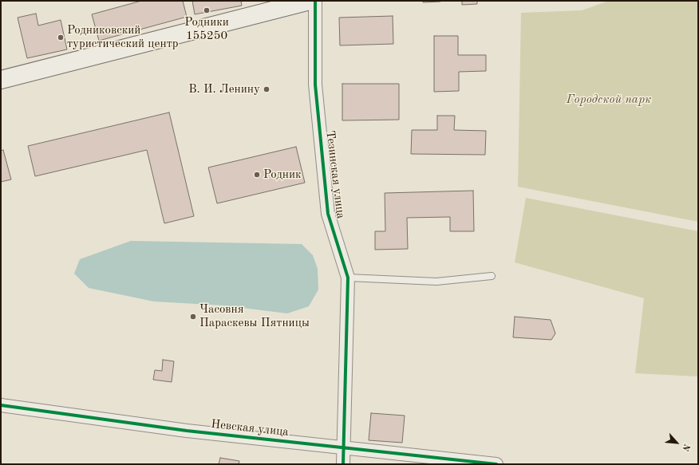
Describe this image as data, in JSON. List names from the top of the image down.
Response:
{
  "streets": {
    "street": ["Тезинская улица", "Невская улица"]
  },
  "crossings": [
    ["Тезинская улица", "Невская улица"]
  ],
  "parks": ["Городской парк"],
  "places": [
    "Родники 155250",
    "Родниковский туристический центр",
    "В. И. Ленину",
    "Родник",
    "Часовня Параскевы Пятницы"
  ],
  "north": "bottom right"
}
